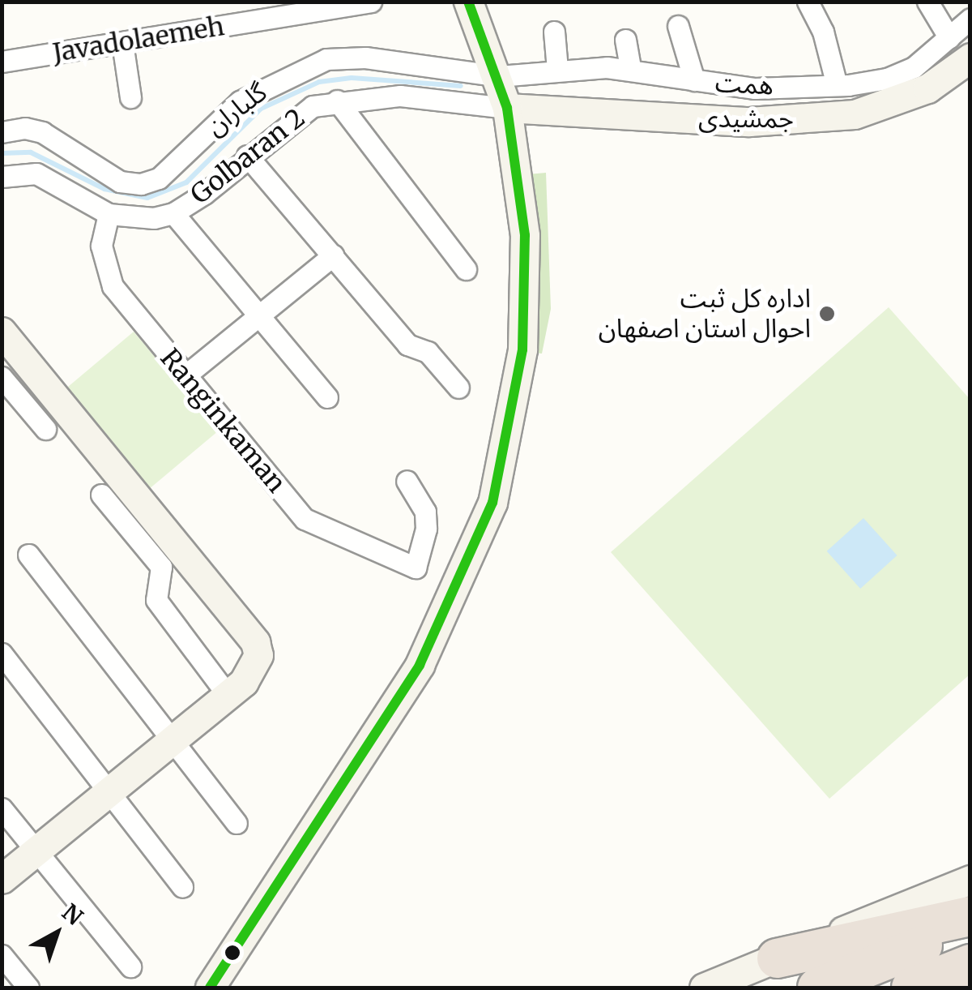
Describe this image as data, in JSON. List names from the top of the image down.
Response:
{
  "streets": {
    "street": [
      "Javadolaemeh",
      "همت",
      "گلباران",
      "جمشیدی",
      "Golbaran 2",
      "Ranginkaman"
    ]
  },
  "crossings": [
    ["همت", "گلباران"],
    ["جمشیدی", "Golbaran 2"],
    ["Golbaran 2", "Ranginkaman"]
  ],
  "places": ["اداره کل ثبت احوال استان اصفهان"],
  "north": "top right"
}
